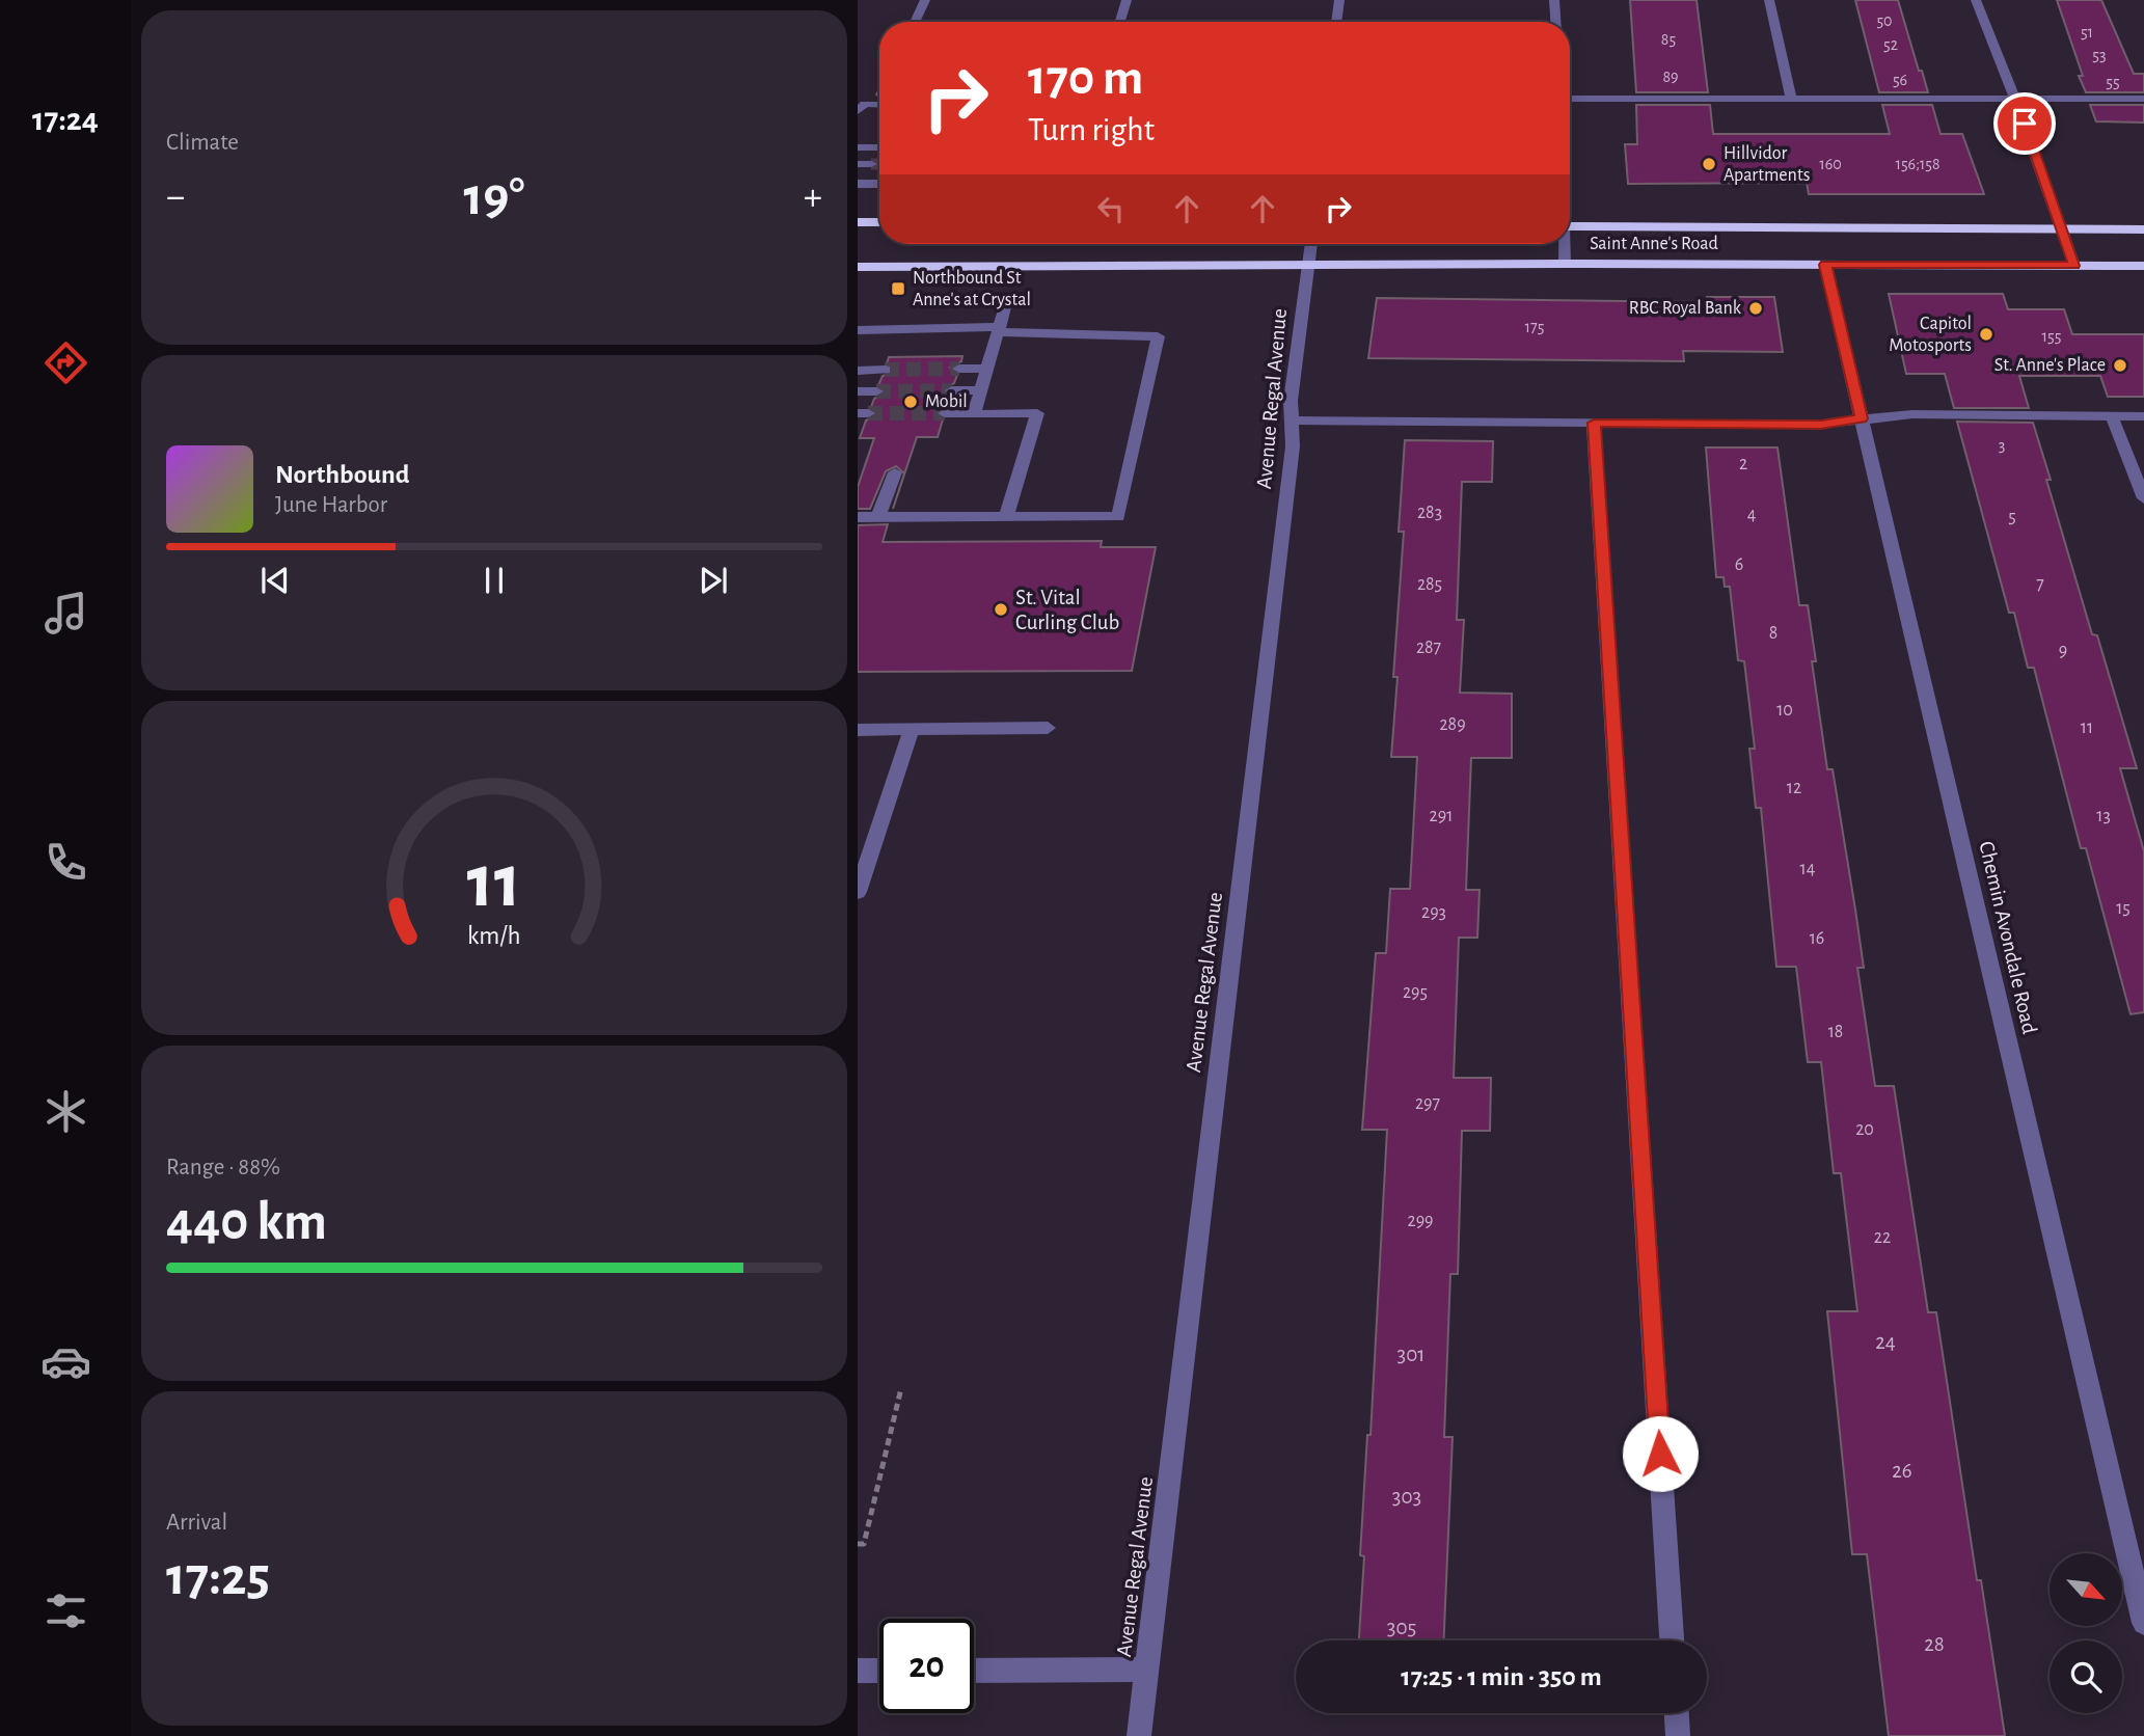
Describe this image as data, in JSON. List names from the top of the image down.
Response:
{
  "streets": {
    "highway": ["Saint Anne's Road"],
    "street": ["Avenue Regal Avenue", "Chemin Avondale Road"]
  },
  "crossings": [
    ["Saint Anne's Road", "Avenue Regal Avenue"],
    ["Saint Anne's Road", "Chemin Avondale Road"]
  ],
  "places": {
    "other": [
      "Hillvidor Apartments",
      "RBC Royal Bank",
      "Capitol Motosports",
      "St. Anne's Place",
      "Mobil",
      "St. Vital Curling Club"
    ],
    "transit": ["Northbound St Anne's at Crystal"]
  },
  "house_numbers": [
    "50",
    "51",
    "85",
    "52",
    "53",
    "89",
    "56",
    "55",
    "160",
    "156;158",
    "175",
    "155",
    "3",
    "2",
    "283",
    "4",
    "5",
    "6",
    "285",
    "7",
    "8",
    "287",
    "9",
    "10",
    "289",
    "11",
    "12",
    "291",
    "13",
    "14",
    "15",
    "293",
    "16",
    "295",
    "18",
    "297",
    "20",
    "299",
    "22",
    "24",
    "301",
    "26",
    "303",
    "305",
    "28"
  ],
  "north": "bottom right",
  "page": {
    "tabs": "17:24",
    "tile": [
      "Climate",
      ["Range · 88%", "440 km"],
      ["Arrival", "17:25"]
    ],
    "turn": ["170 m", "Turn right"],
    "heat": ["−", "19°", "+"],
    "song": ["Northbound", "June Harbor"],
    "limit": "20",
    "trip": "17:25 · 1 min · 350 m",
    "gauge": ["11", "km/h"]
  }
}
